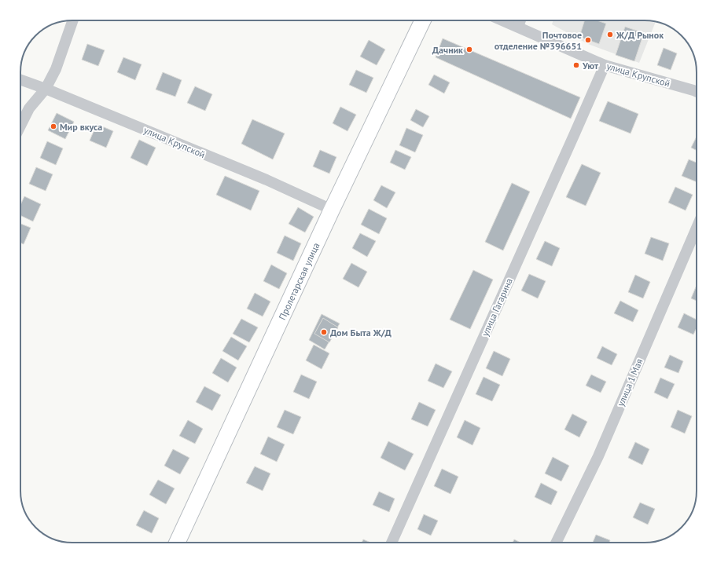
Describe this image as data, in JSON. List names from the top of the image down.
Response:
{
  "streets": {
    "main road": ["Пролетарская улица"],
    "street": ["улица Крупской", "улица Гагарина", "улица 1 Мая"]
  },
  "crossings": [
    ["улица Крупской", "Пролетарская улица"],
    ["улица Крупской", "улица Гагарина"]
  ],
  "places": [
    "Ж/Д Рынок",
    "Почтовое отделение №396651",
    "Дачник",
    "Уют",
    "Мир вкуса",
    "Дом Быта Ж/Д"
  ]
}
